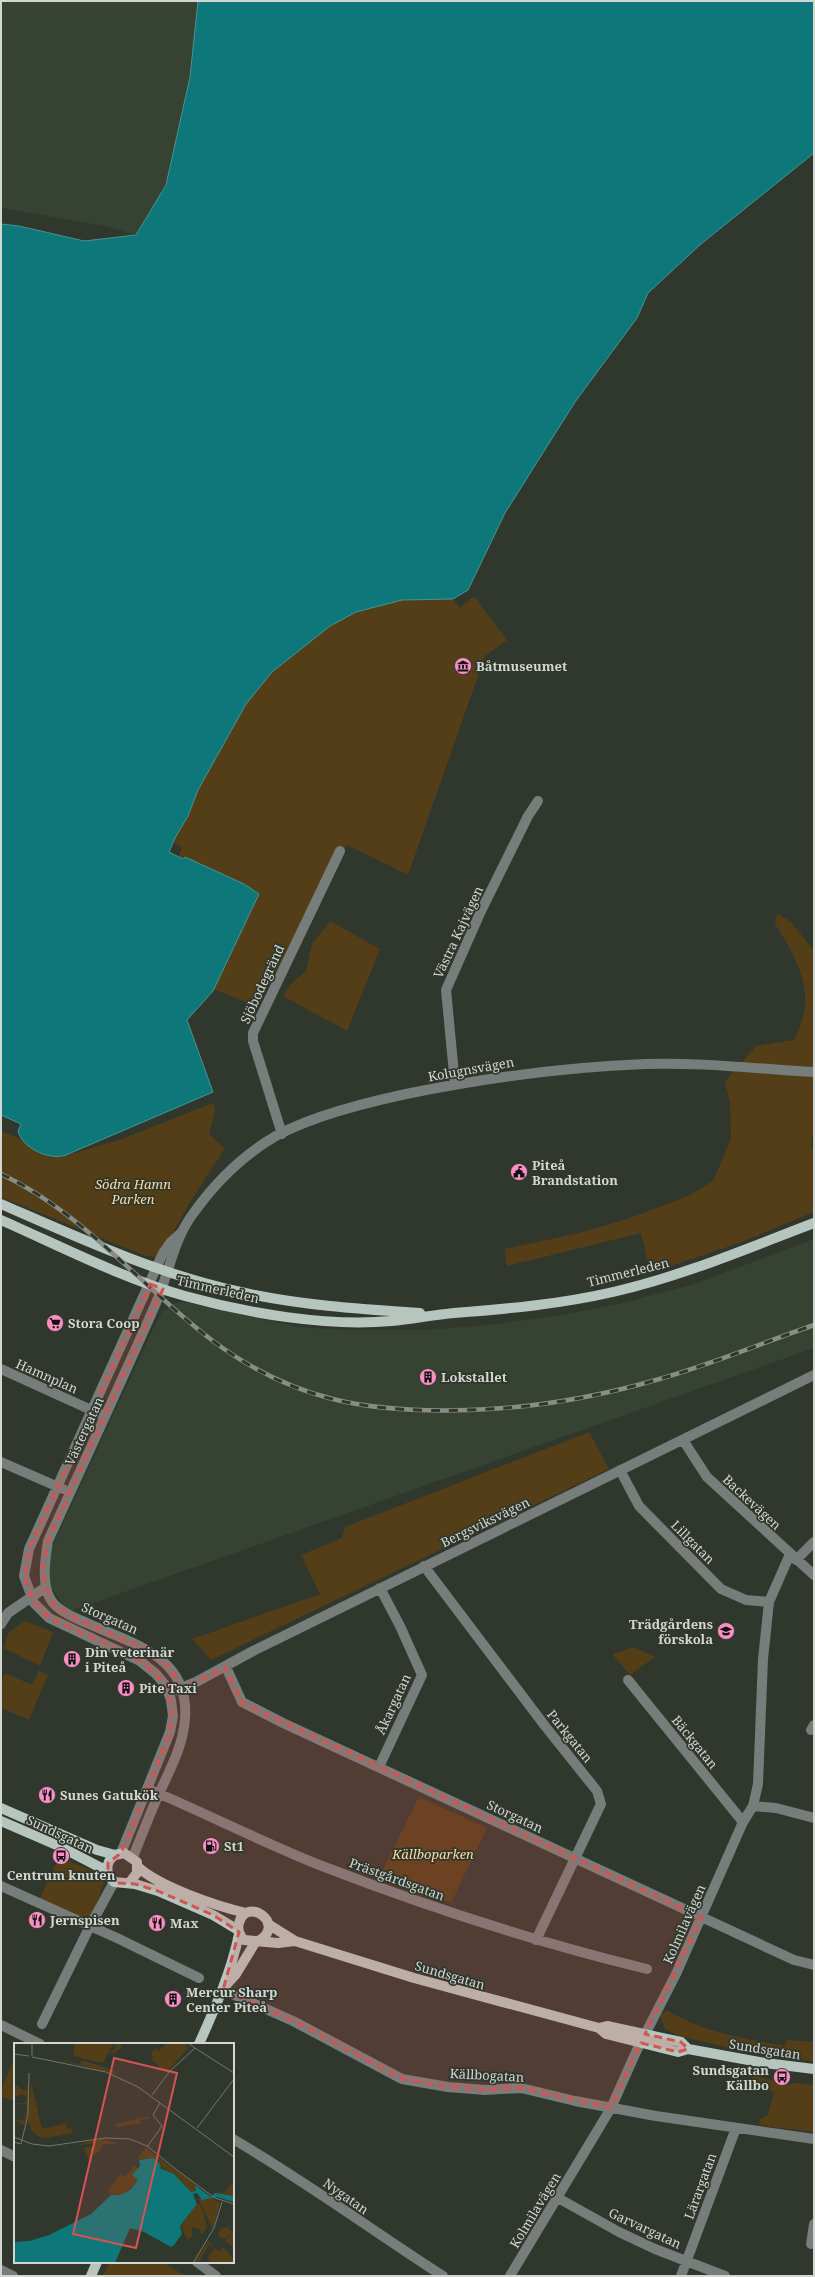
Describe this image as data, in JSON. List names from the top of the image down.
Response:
{
  "streets": {
    "main road": ["Timmerleden", "Sundsgatan"],
    "street": [
      "Västra Kajvägen",
      "Sjöbodegränd",
      "Kolugnsvägen",
      "Hamnplan",
      "Västergatan",
      "Backevägen",
      "Bergsviksvägen",
      "Lillgatan",
      "Storgatan",
      "Åkargatan",
      "Parkgatan",
      "Bäckgatan",
      "Prästgårdsgatan",
      "Kolmilavägen",
      "Källbogatan",
      "Lärargatan",
      "Nygatan",
      "Garvargatan"
    ]
  },
  "crossings": [
    ["Västra Kajvägen", "Kolugnsvägen"],
    ["Sjöbodegränd", "Kolugnsvägen"],
    ["Kolugnsvägen", "Timmerleden"],
    ["Kolugnsvägen", "Västergatan"],
    ["Timmerleden", "Västergatan"],
    ["Hamnplan", "Västergatan"],
    ["Västergatan", "Storgatan"],
    ["Backevägen", "Bergsviksvägen"],
    ["Backevägen", "Kolmilavägen"],
    ["Bergsviksvägen", "Lillgatan"],
    ["Bergsviksvägen", "Storgatan"],
    ["Bergsviksvägen", "Åkargatan"],
    ["Bergsviksvägen", "Parkgatan"],
    ["Lillgatan", "Kolmilavägen"],
    ["Storgatan", "Åkargatan"],
    ["Storgatan", "Parkgatan"],
    ["Storgatan", "Sundsgatan"],
    ["Storgatan", "Prästgårdsgatan"],
    ["Storgatan", "Kolmilavägen"],
    ["Parkgatan", "Prästgårdsgatan"],
    ["Bäckgatan", "Kolmilavägen"],
    ["Sundsgatan", "Kolmilavägen"],
    ["Kolmilavägen", "Källbogatan"],
    ["Kolmilavägen", "Garvargatan"],
    ["Källbogatan", "Lärargatan"],
    ["Lärargatan", "Garvargatan"]
  ],
  "parks": ["Södra Hamn Parken", "Källboparken"],
  "places": {
    "museum": ["Båtmuseumet"],
    "public building": ["Piteå Brandstation"],
    "supermarket": ["Stora Coop"],
    "building": [
      "Lokstallet",
      "Din veterinär i Piteå",
      "Pite Taxi",
      "Mercur Sharp Center Piteå"
    ],
    "school or university": ["Trädgårdens förskola"],
    "restaurant": ["Sunes Gatukök", "Jernspisen", "Max"],
    "fuel station": ["St1"],
    "bus stop": ["Centrum knuten", "Sundsgatan Källbo"]
  }
}
